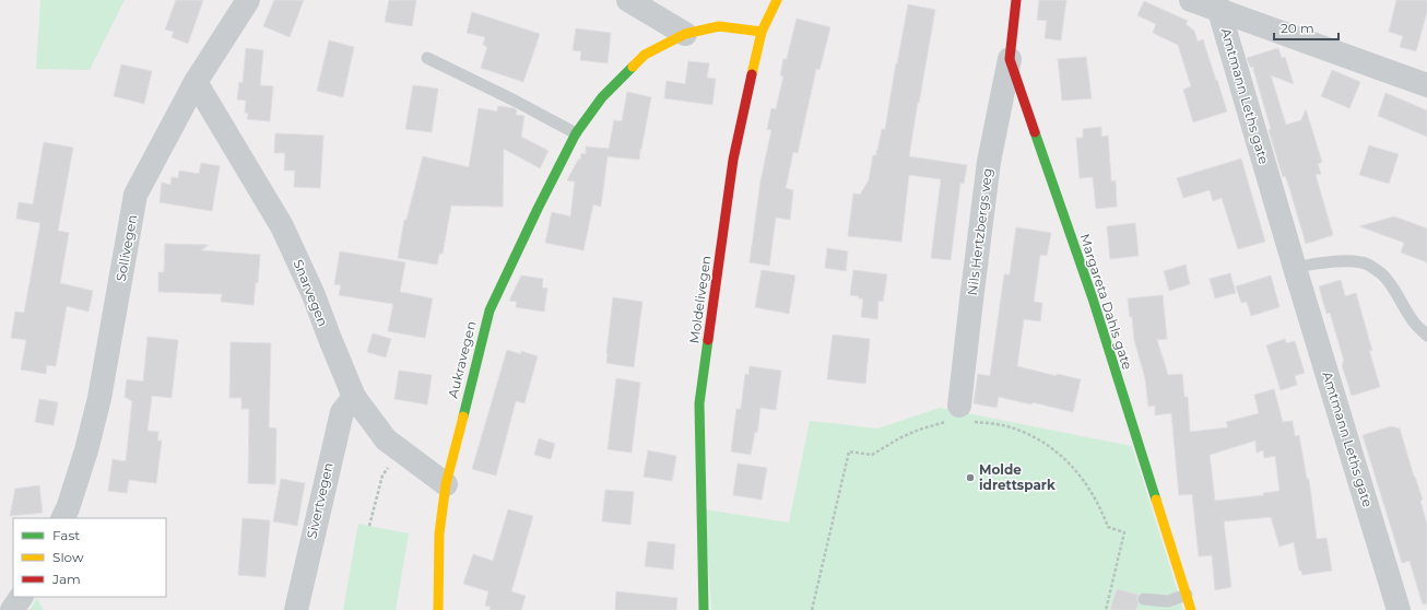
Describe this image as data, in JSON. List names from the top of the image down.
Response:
{
  "streets": {
    "street": [
      "Amtmann Leths gate",
      "Nils Hertzbergs veg",
      "Sollivegen",
      "Snarvegen",
      "Moldelivegen",
      "Margareta Dahls gate",
      "Aukravegen",
      "Sivertvegen"
    ]
  },
  "crossings": [
    ["Nils Hertzbergs veg", "Margareta Dahls gate"],
    ["Sollivegen", "Snarvegen"],
    ["Snarvegen", "Aukravegen"],
    ["Snarvegen", "Sivertvegen"],
    ["Moldelivegen", "Aukravegen"]
  ],
  "places": ["Molde idrettspark"],
  "legend": ["Fast", "Slow", "Jam"],
  "scale_bar": "20 m"
}
